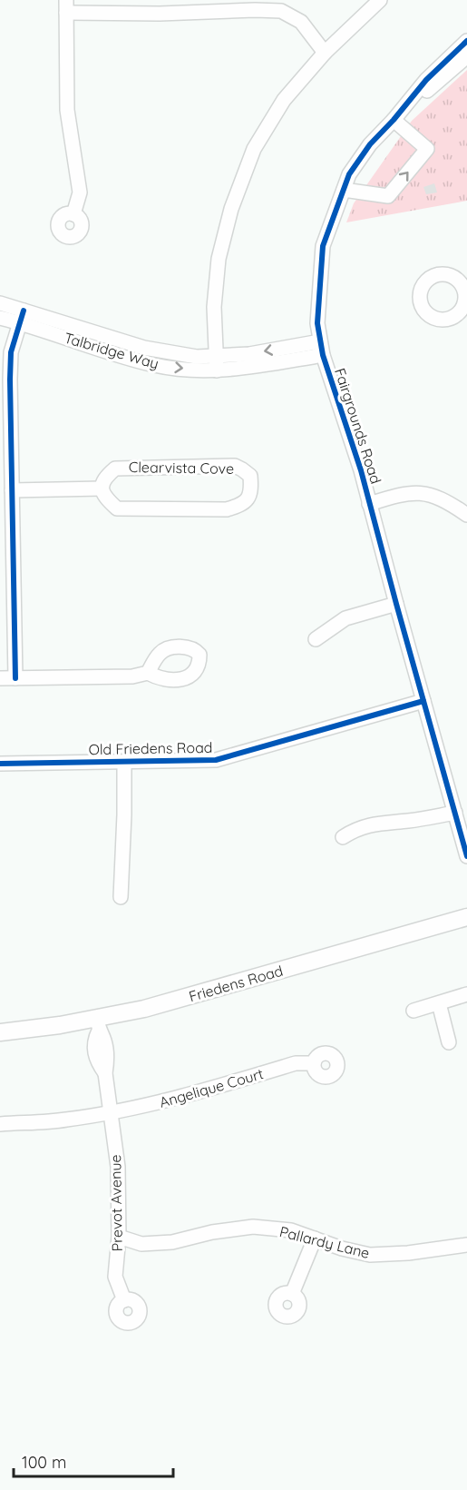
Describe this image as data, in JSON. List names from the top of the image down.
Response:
{
  "streets": {
    "main road": ["Friedens Road"],
    "street": [
      "Talbridge Way",
      "Fairgrounds Road",
      "Clearvista Cove",
      "Old Friedens Road",
      "Angelique Court",
      "Prevot Avenue",
      "Pallardy Lane"
    ]
  },
  "crossings": [
    ["Talbridge Way", "Fairgrounds Road"],
    ["Fairgrounds Road", "Old Friedens Road"],
    ["Friedens Road", "Prevot Avenue"],
    ["Angelique Court", "Prevot Avenue"],
    ["Prevot Avenue", "Pallardy Lane"]
  ],
  "scale_bar": "100 m"
}
